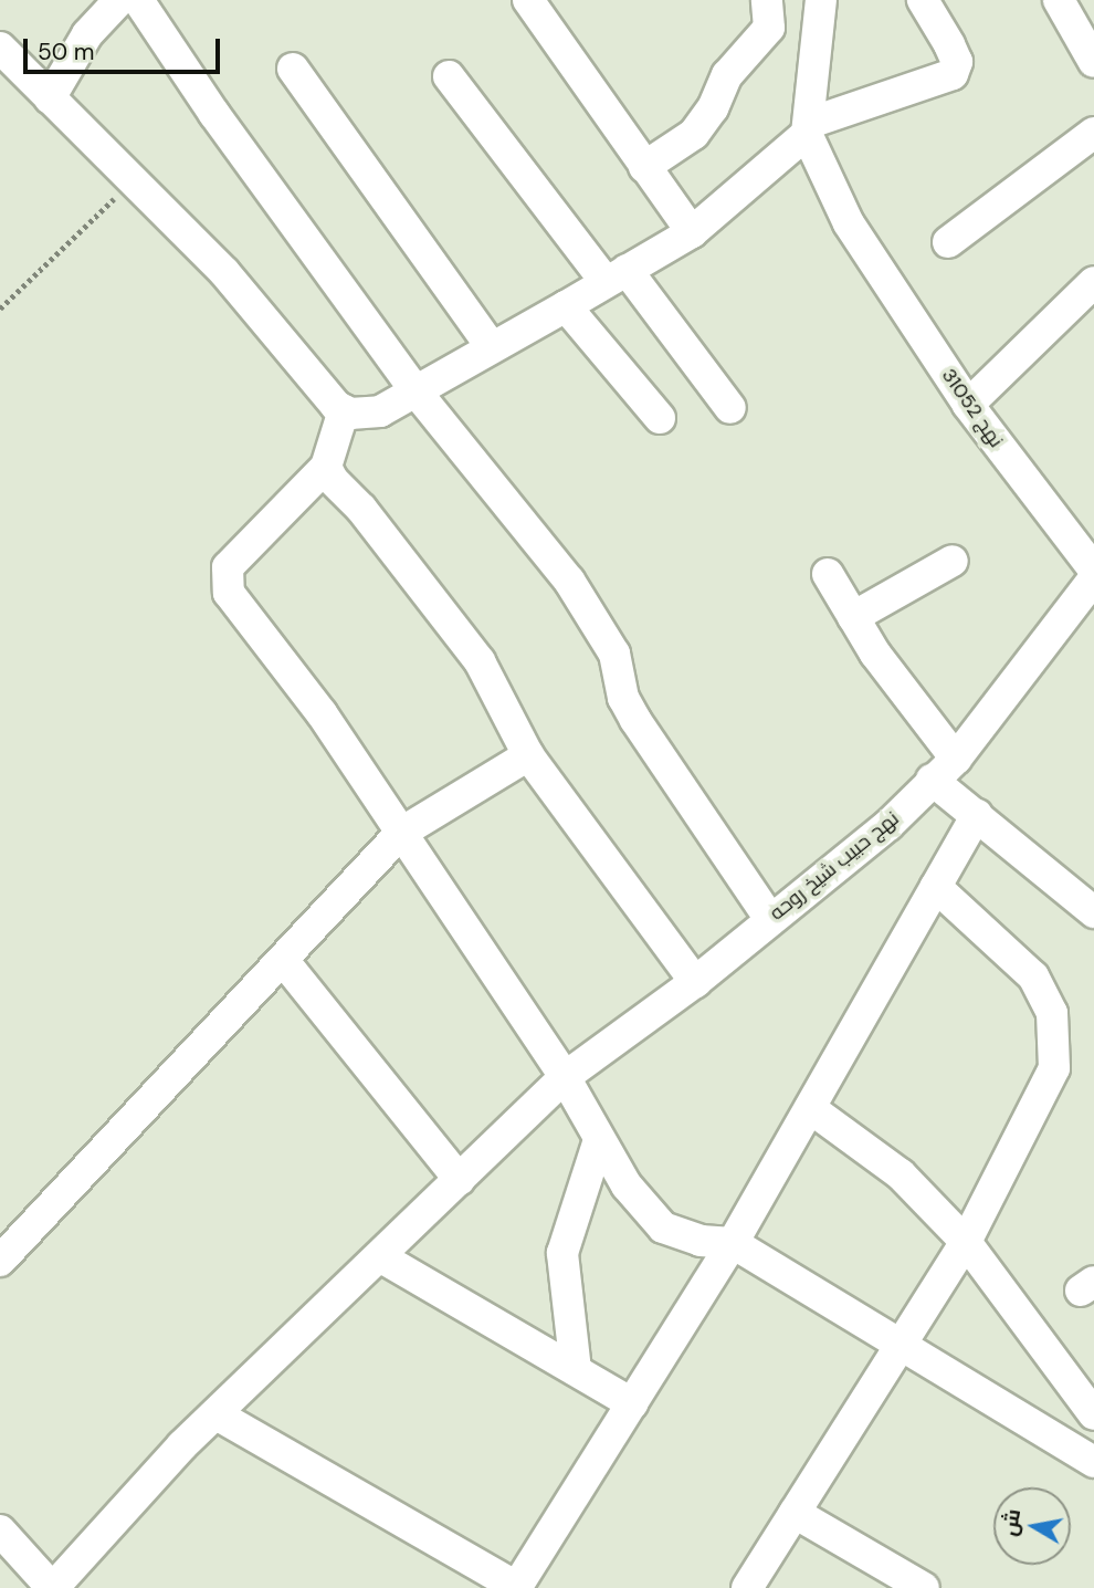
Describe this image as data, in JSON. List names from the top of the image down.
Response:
{
  "streets": {
    "street": ["نهج 31052", "نهج حبيب شيخ روحه"]
  },
  "scale_bar": "50 m",
  "north": "left"
}
